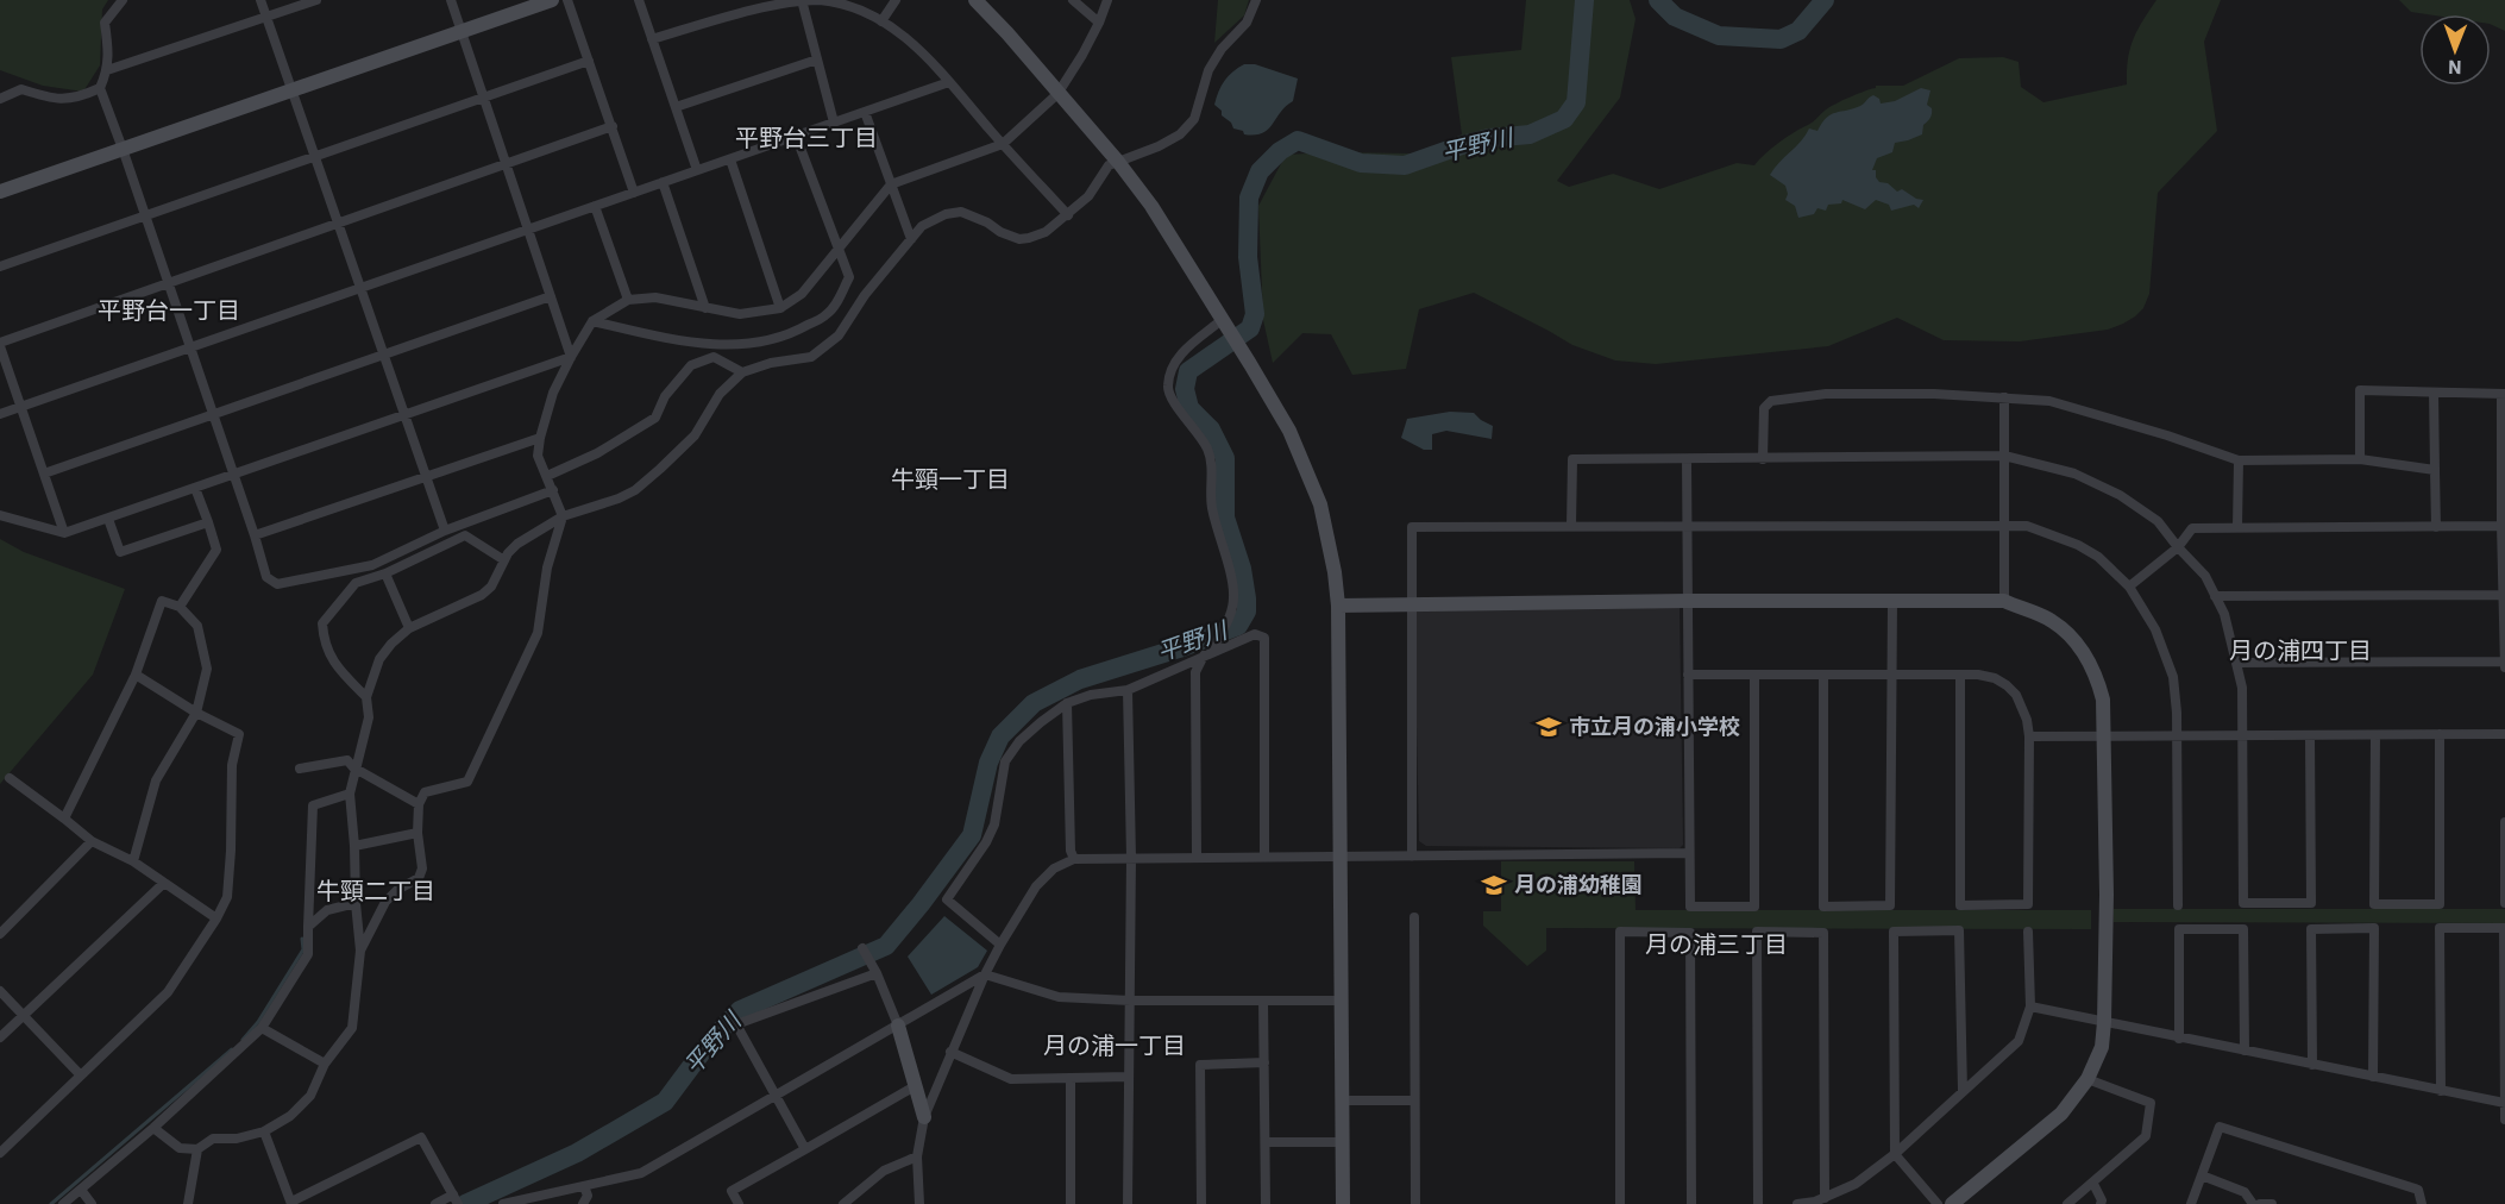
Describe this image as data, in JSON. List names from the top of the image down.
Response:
{
  "districts": [
    "平野台三丁目",
    "平野台一丁目",
    "牛頸一丁目",
    "月の浦四丁目",
    "牛頸二丁目",
    "月の浦三丁目",
    "月の浦一丁目"
  ],
  "water": ["平野川"],
  "places": {
    "school or university": ["市立月の浦小学校", "月の浦幼稚園"]
  },
  "north": "bottom"
}
